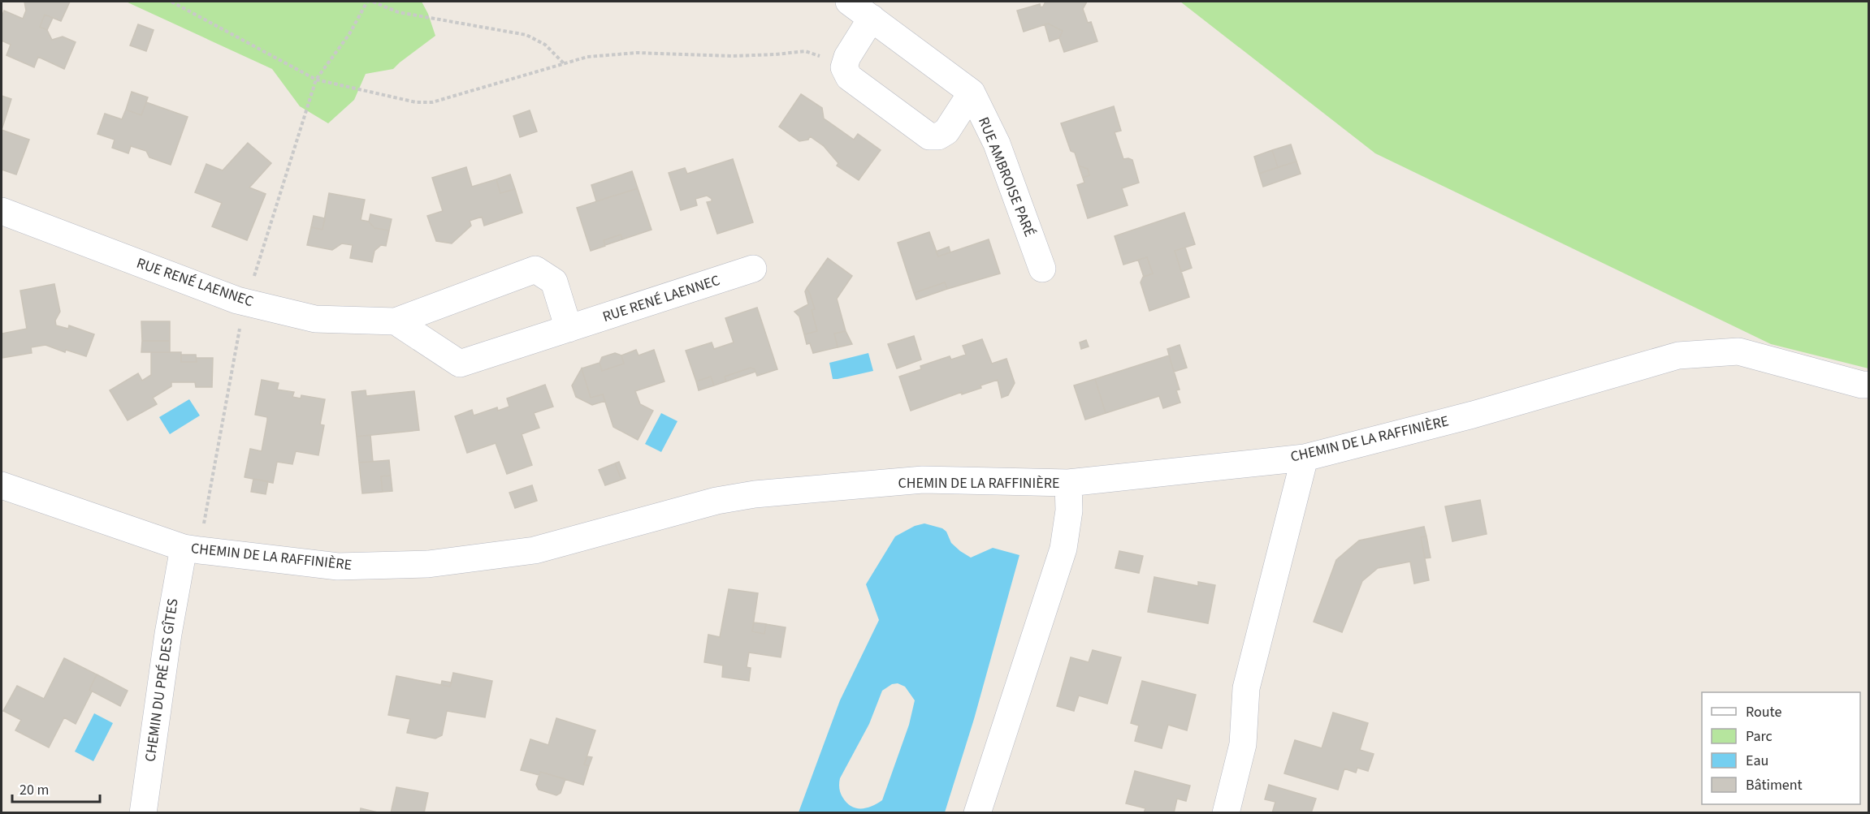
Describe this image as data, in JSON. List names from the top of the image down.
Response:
{
  "streets": {
    "street": [
      "RUE AMBROISE PARÉ",
      "RUE RENÉ LAENNEC",
      "CHEMIN DE LA RAFFINIÈRE",
      "CHEMIN DU PRÉ DES GÎTES"
    ]
  },
  "crossings": [
    ["CHEMIN DE LA RAFFINIÈRE", "CHEMIN DU PRÉ DES GÎTES"]
  ],
  "legend": [
    "Route",
    "Parc",
    "Eau",
    "Bâtiment"
  ],
  "scale_bar": "20 m"
}
